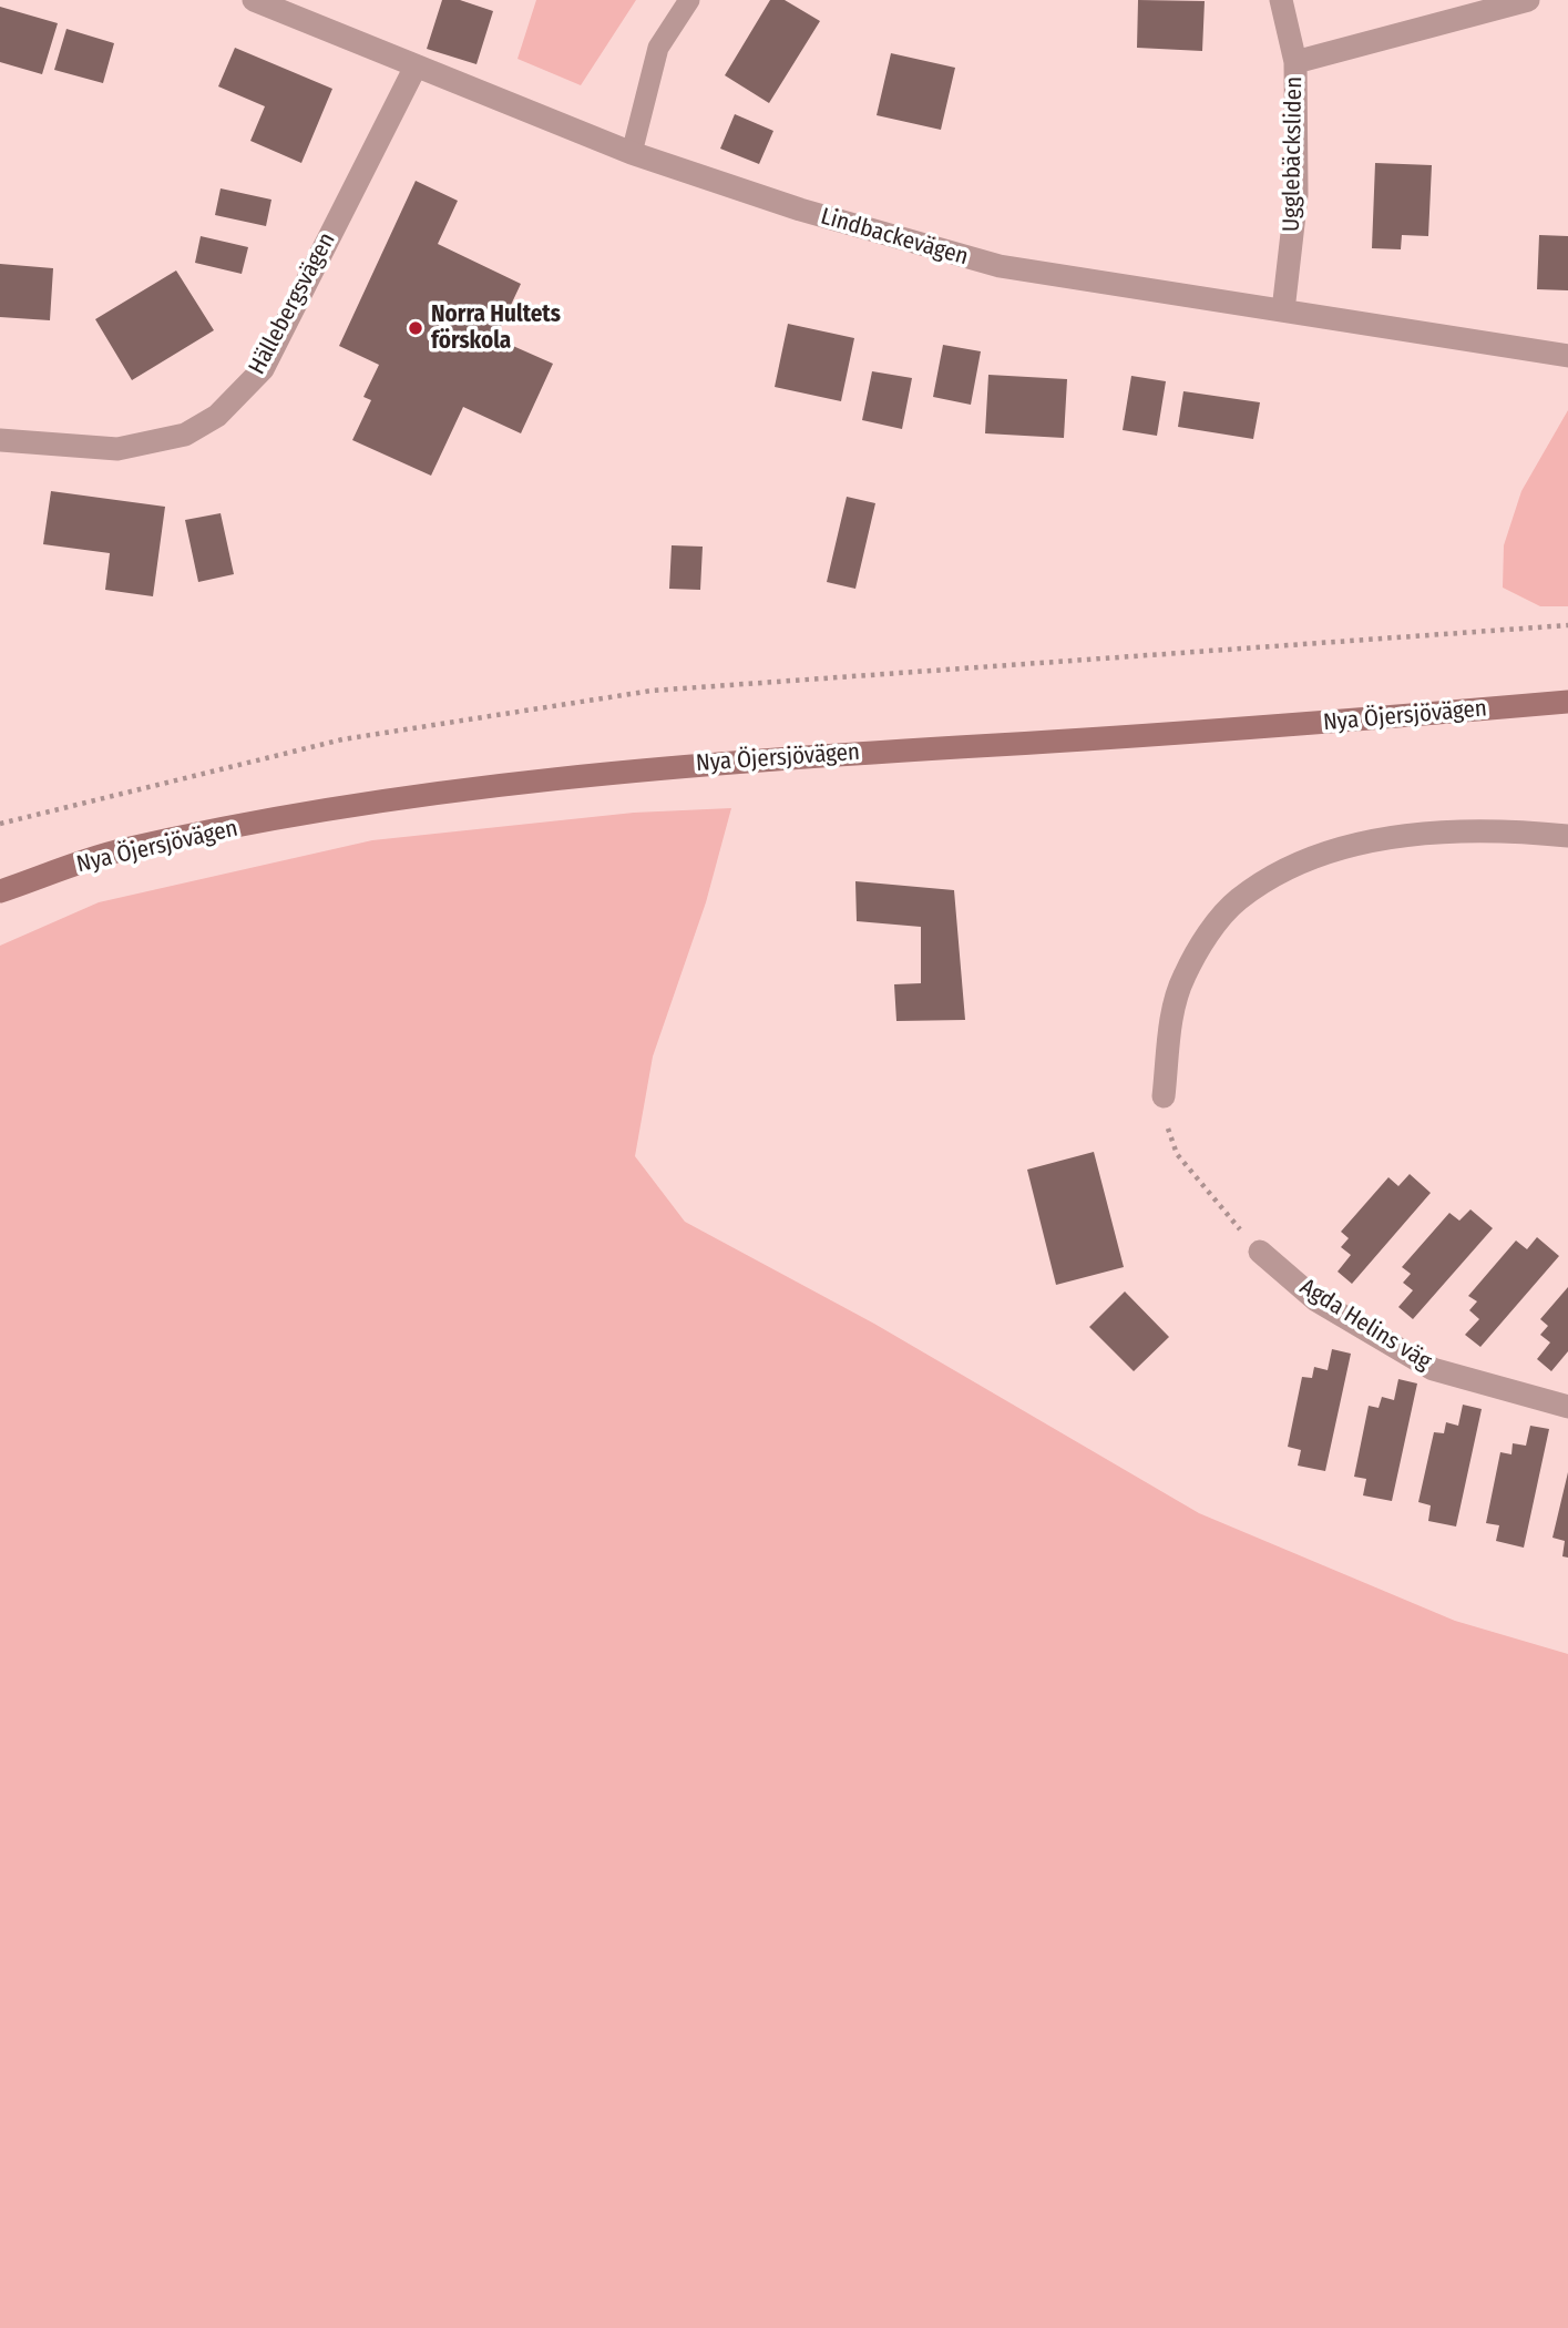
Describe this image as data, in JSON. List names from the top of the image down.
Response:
{
  "streets": {
    "street": [
      "Ugglebäcksliden",
      "Lindbackevägen",
      "Hällebergsvägen",
      "Nya Öjersjövägen",
      "Agda Helins väg"
    ]
  },
  "crossings": [
    ["Ugglebäcksliden", "Lindbackevägen"],
    ["Lindbackevägen", "Hällebergsvägen"]
  ],
  "places": ["Norra Hultets förskola"]
}
